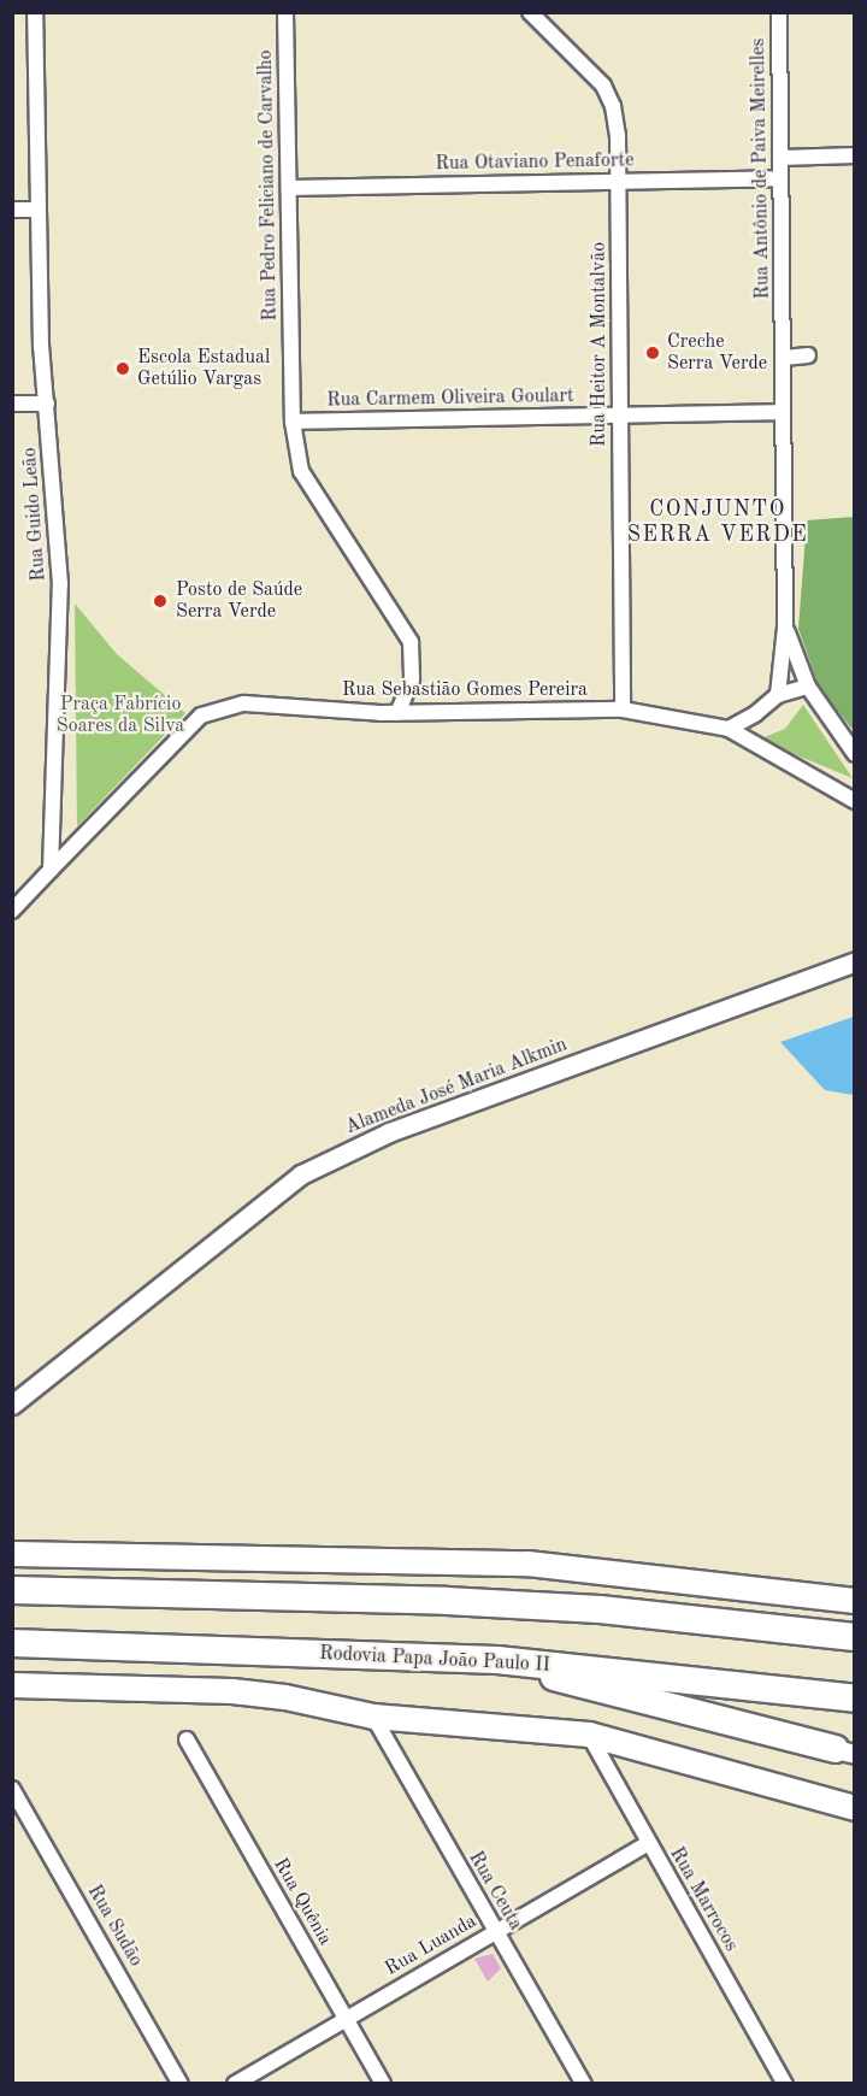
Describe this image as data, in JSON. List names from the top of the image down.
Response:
{
  "streets": {
    "highway": ["Rodovia Papa João Paulo II"],
    "street": [
      "Rua Otaviano Penaforte",
      "Rua Antônio de Paiva Meirelles",
      "Rua Pedro Feliciano de Carvalho",
      "Rua Heitor A Montalvão",
      "Rua Carmem Oliveira Goulart",
      "Rua Guido Leão",
      "Rua Sebastião Gomes Pereira",
      "Alameda José Maria Alkmin",
      "Rua Ceuta",
      "Rua Marrocos",
      "Rua Quênia",
      "Rua Sudão",
      "Rua Luanda"
    ]
  },
  "crossings": [
    ["Rua Otaviano Penaforte", "Rua Antônio de Paiva Meirelles"],
    ["Rua Otaviano Penaforte", "Rua Pedro Feliciano de Carvalho"],
    ["Rua Otaviano Penaforte", "Rua Heitor A Montalvão"],
    ["Rua Antônio de Paiva Meirelles", "Rua Carmem Oliveira Goulart"],
    ["Rua Pedro Feliciano de Carvalho", "Rua Carmem Oliveira Goulart"],
    ["Rua Pedro Feliciano de Carvalho", "Rua Sebastião Gomes Pereira"],
    ["Rua Heitor A Montalvão", "Rua Carmem Oliveira Goulart"],
    ["Rua Heitor A Montalvão", "Rua Sebastião Gomes Pereira"],
    ["Rua Guido Leão", "Rua Sebastião Gomes Pereira"],
    ["Rua Ceuta", "Rua Luanda"],
    ["Rua Marrocos", "Rua Luanda"],
    ["Rua Quênia", "Rua Luanda"]
  ],
  "districts": ["CONJUNTO SERRA VERDE"],
  "parks": ["Praça Fabrício Soares da Silva"],
  "places": ["Creche Serra Verde", "Escola Estadual Getúlio Vargas", "Posto de Saúde Serra Verde"]
}
